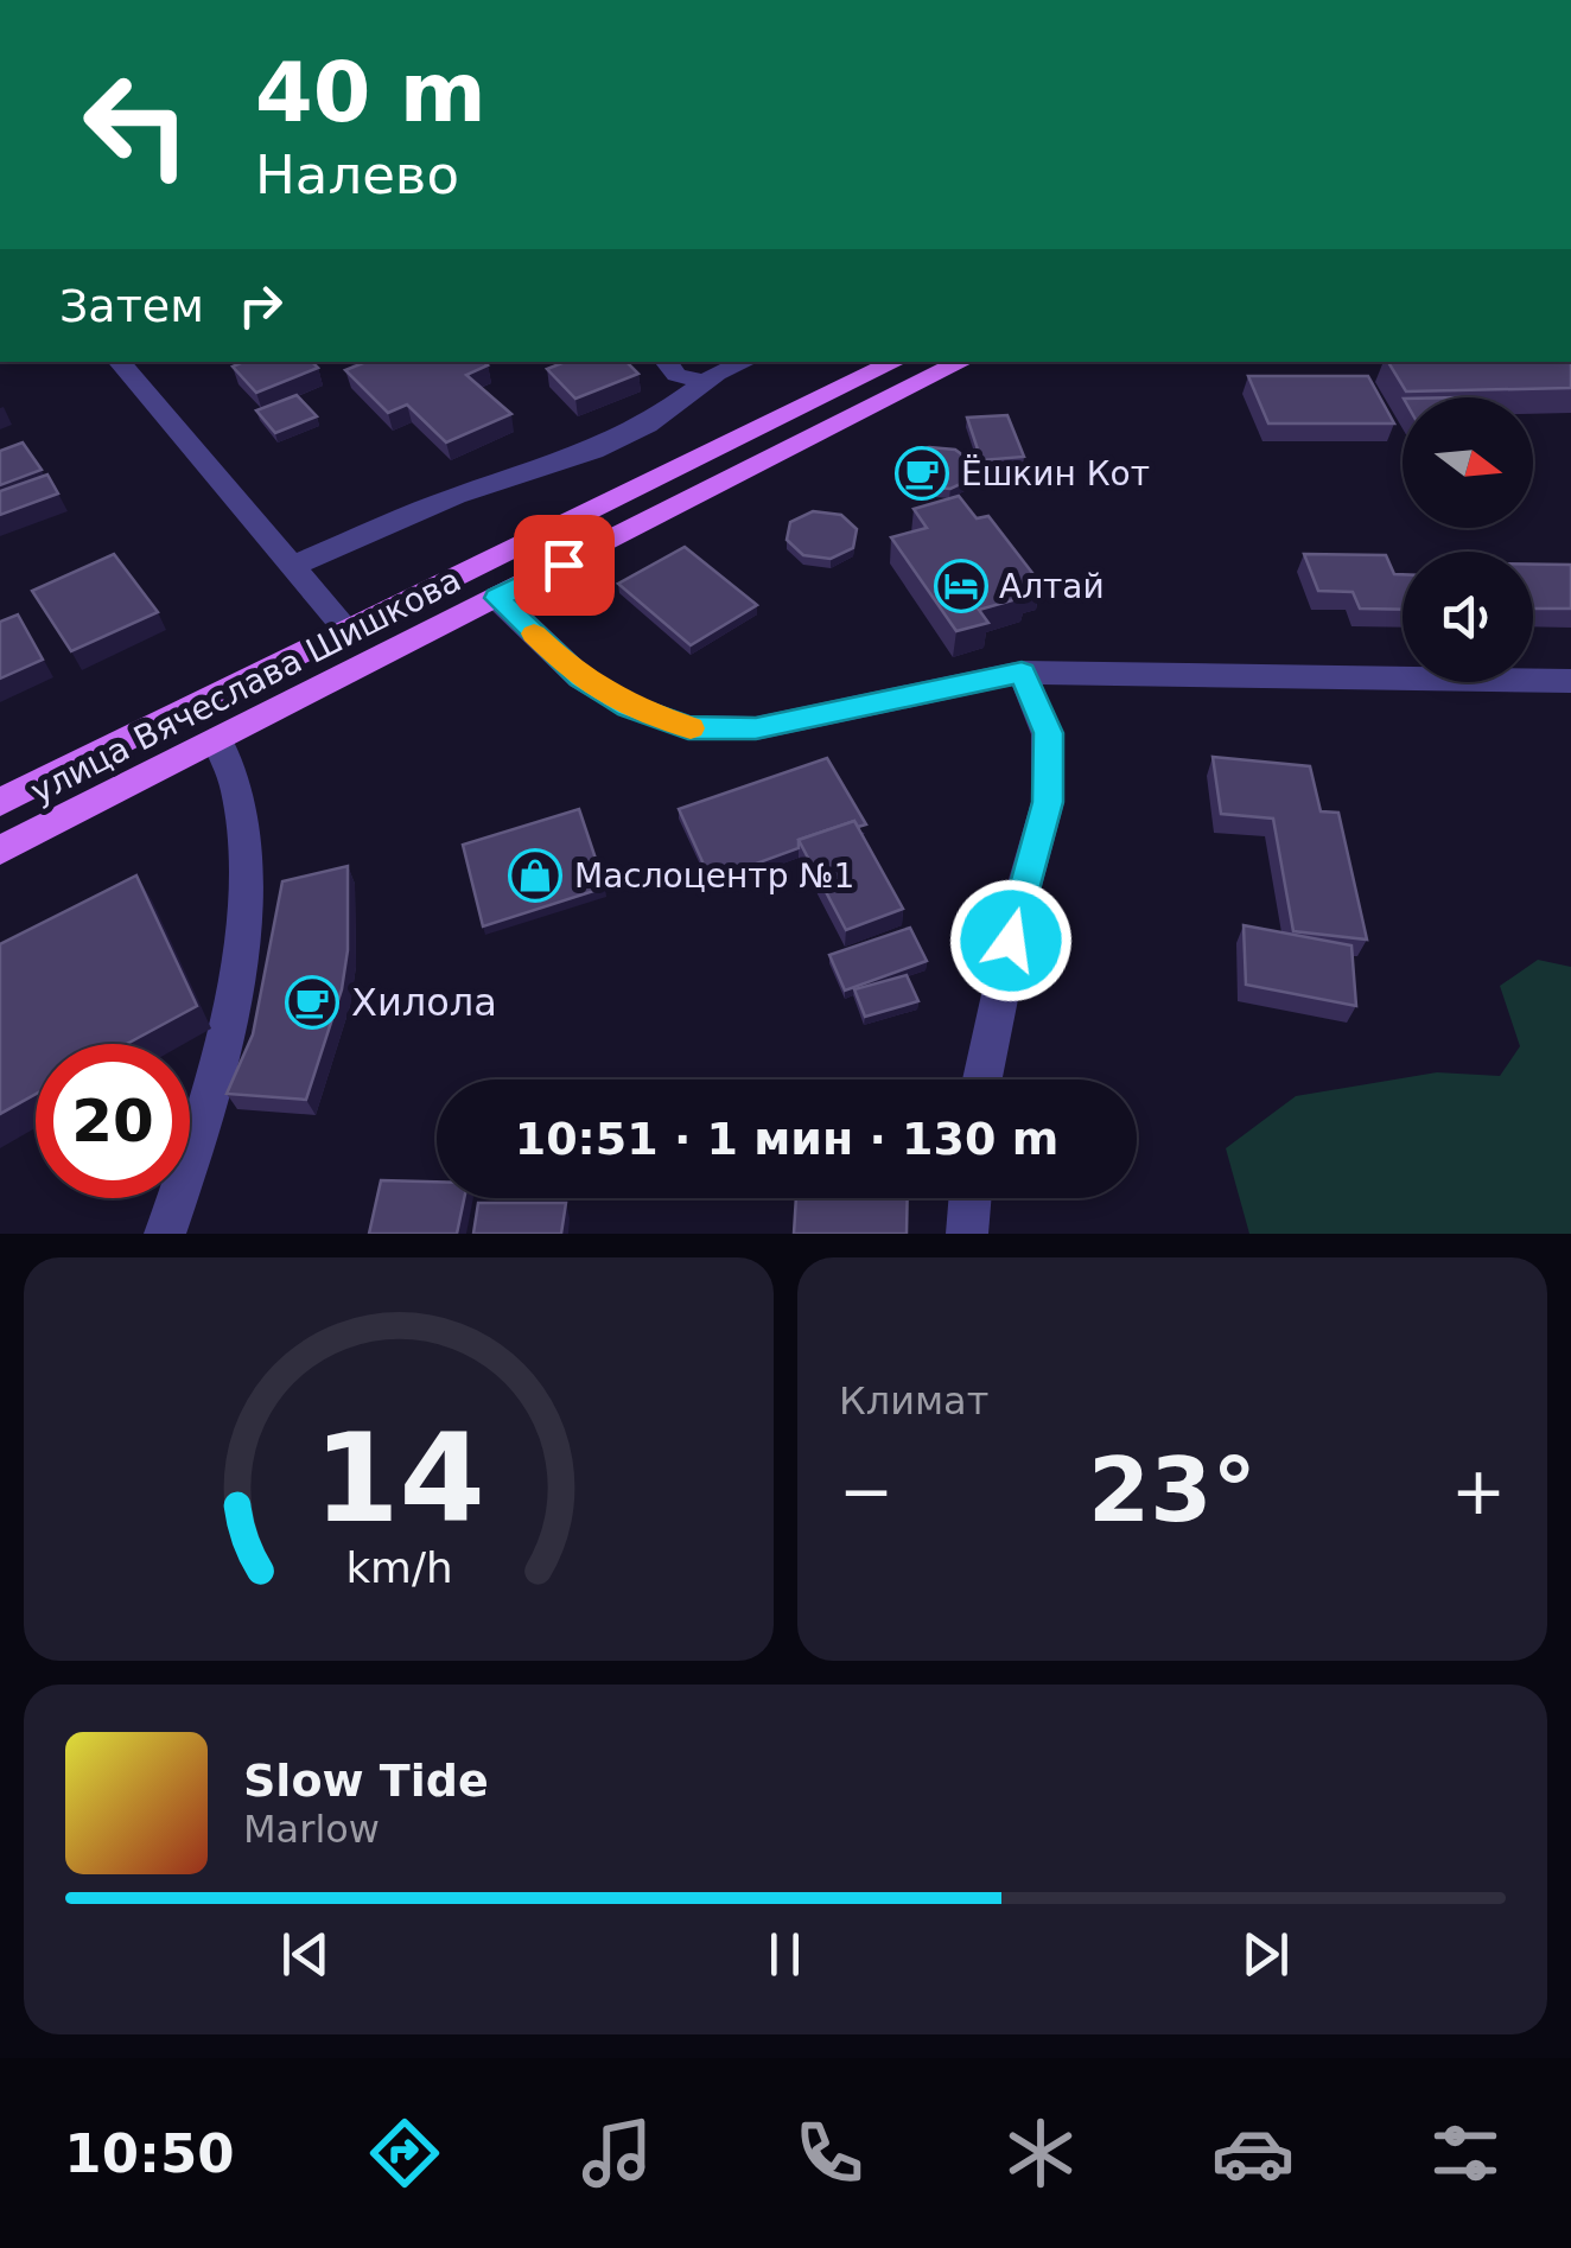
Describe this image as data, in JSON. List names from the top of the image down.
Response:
{
  "streets": {
    "main road": ["улица Вячеслава Шишкова"]
  },
  "places": {
    "cafe": ["Ёшкин Кот", "Хилола"],
    "hotel": ["Алтай"],
    "shop": ["Маслоцентр №1"]
  },
  "north": "right",
  "page": {
    "turn": ["40 m", "Налево"],
    "then": "Затем",
    "limit": "20",
    "trip": "10:51 · 1 мин · 130 m",
    "tile": "Климат",
    "heat": ["−", "23°", "+"],
    "song": ["Slow Tide", "Marlow"],
    "tabs": "10:50",
    "gauge": ["14", "km/h"]
  }
}
